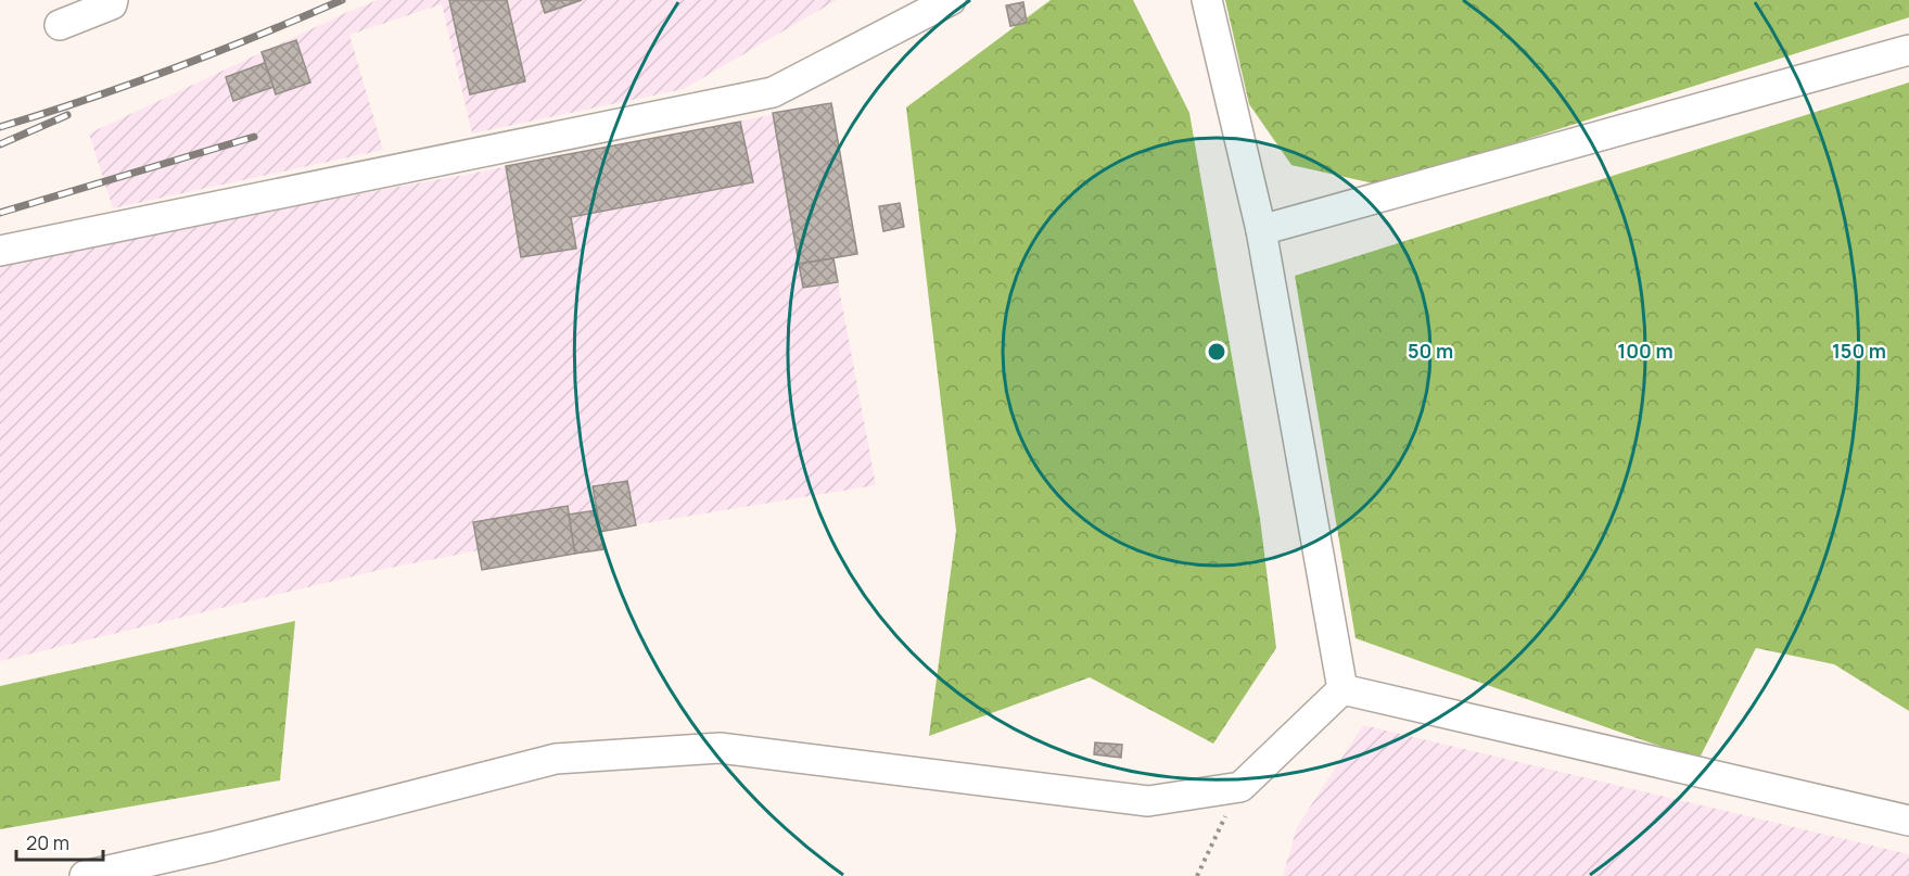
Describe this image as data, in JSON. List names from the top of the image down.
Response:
{
  "scale_bar": "20 m",
  "rings": ["50 m", "100 m", "150 m"]
}
